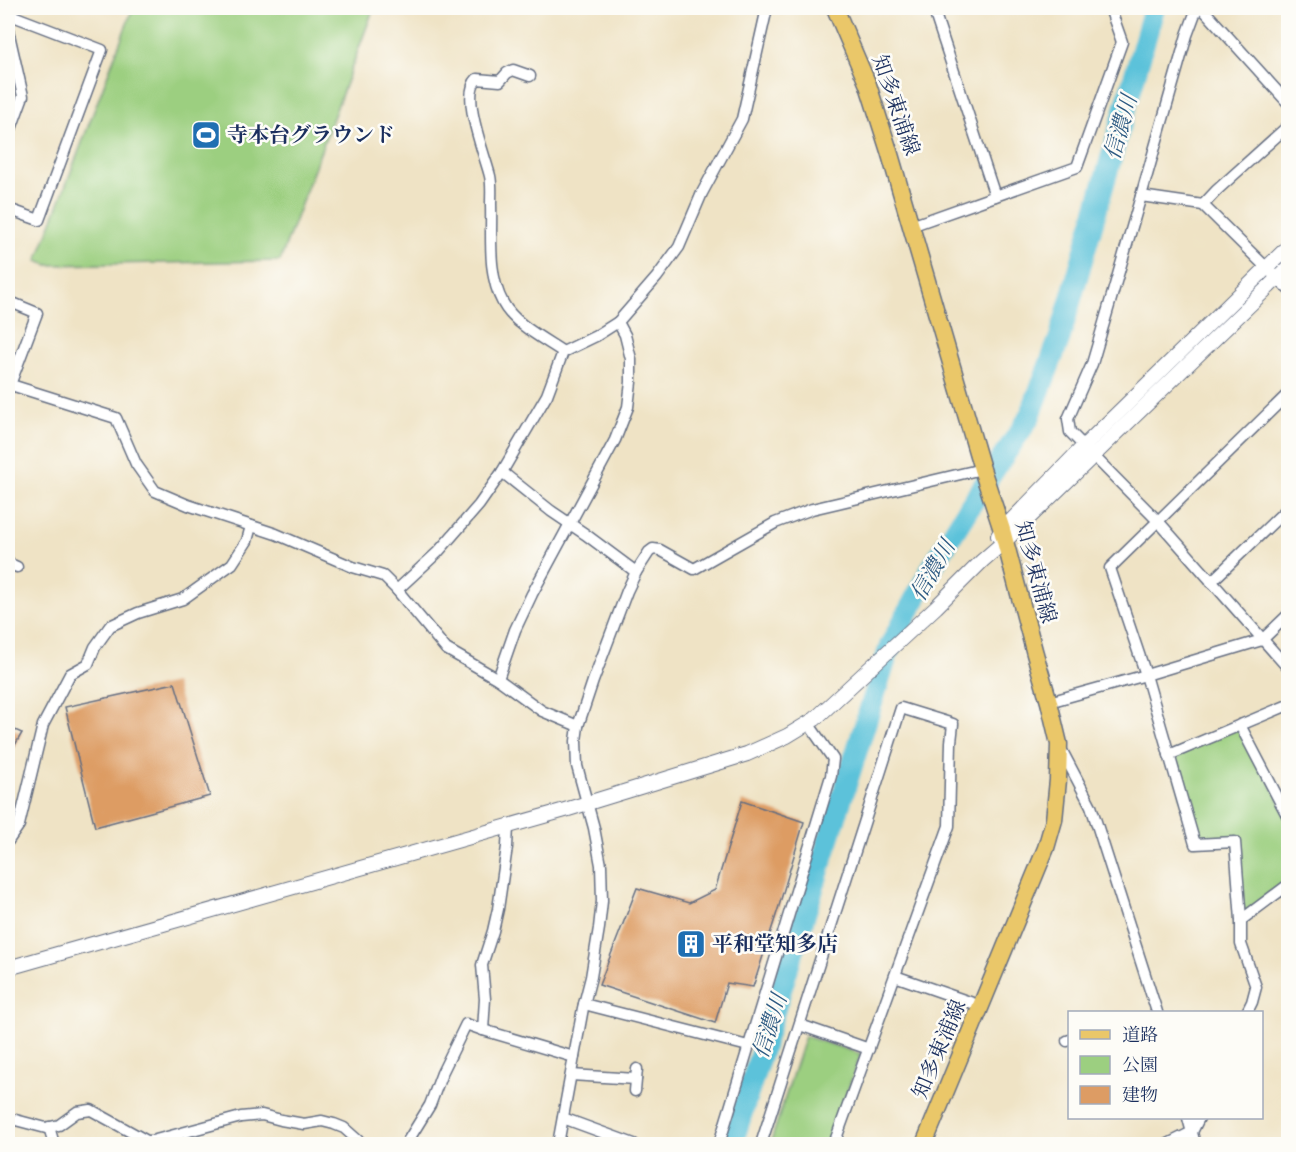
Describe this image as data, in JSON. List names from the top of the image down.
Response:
{
  "streets": {
    "main road": ["知多東浦線"]
  },
  "water": ["信濃川"],
  "places": {
    "sports": ["寺本台グラウンド"],
    "building": ["平和堂知多店"]
  },
  "legend": ["道路", "公園", "建物"]
}
